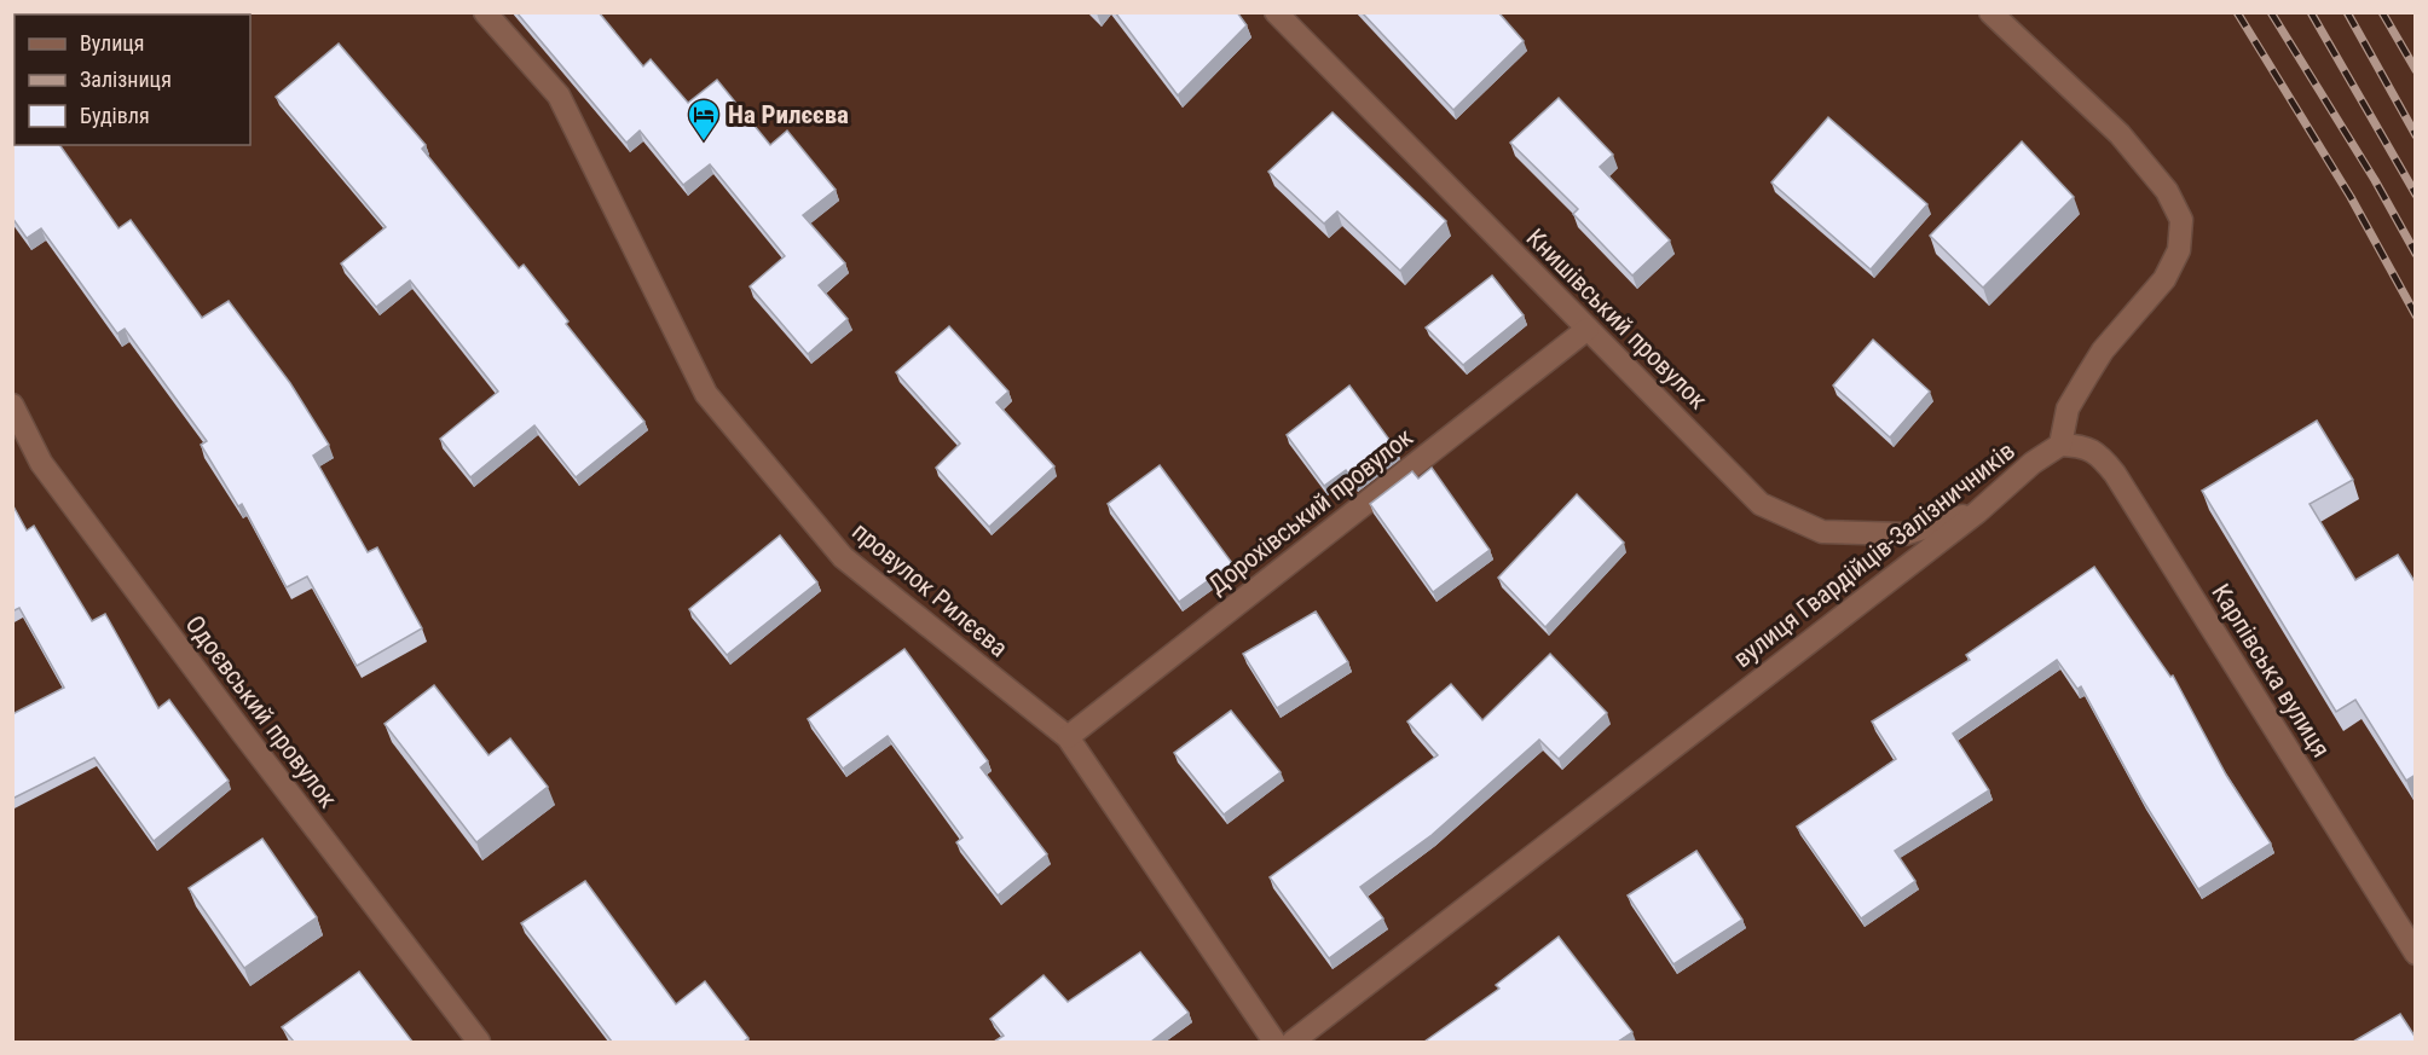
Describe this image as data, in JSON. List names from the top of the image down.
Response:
{
  "streets": {
    "street": [
      "Книшівський провулок",
      "Дорохівський провулок",
      "вулиця Гвардійців-Залізничників",
      "провулок Рилєєва",
      "Карпівська вулиця",
      "Одоєвський провулок"
    ]
  },
  "crossings": [
    ["Книшівський провулок", "Дорохівський провулок"],
    ["Книшівський провулок", "вулиця Гвардійців-Залізничників"],
    ["Дорохівський провулок", "провулок Рилєєва"],
    ["вулиця Гвардійців-Залізничників", "Карпівська вулиця"]
  ],
  "places": {
    "hotel": ["На Рилєєва"]
  },
  "legend": ["Вулиця", "Залізниця", "Будівля"]
}
